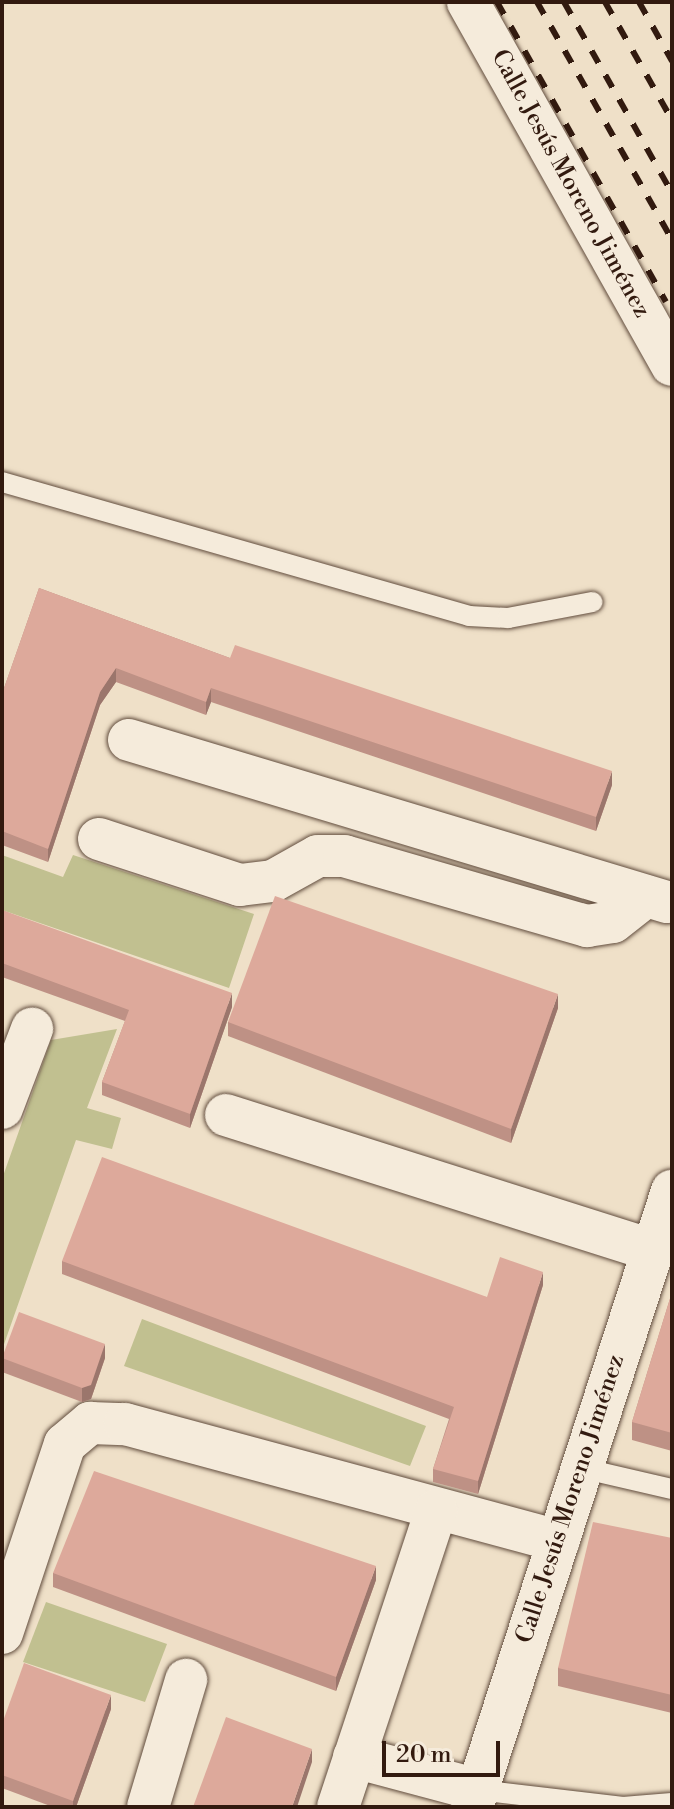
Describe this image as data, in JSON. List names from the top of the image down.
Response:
{
  "streets": {
    "street": ["Calle Jesús Moreno Jiménez"]
  },
  "scale_bar": "20 m"
}
